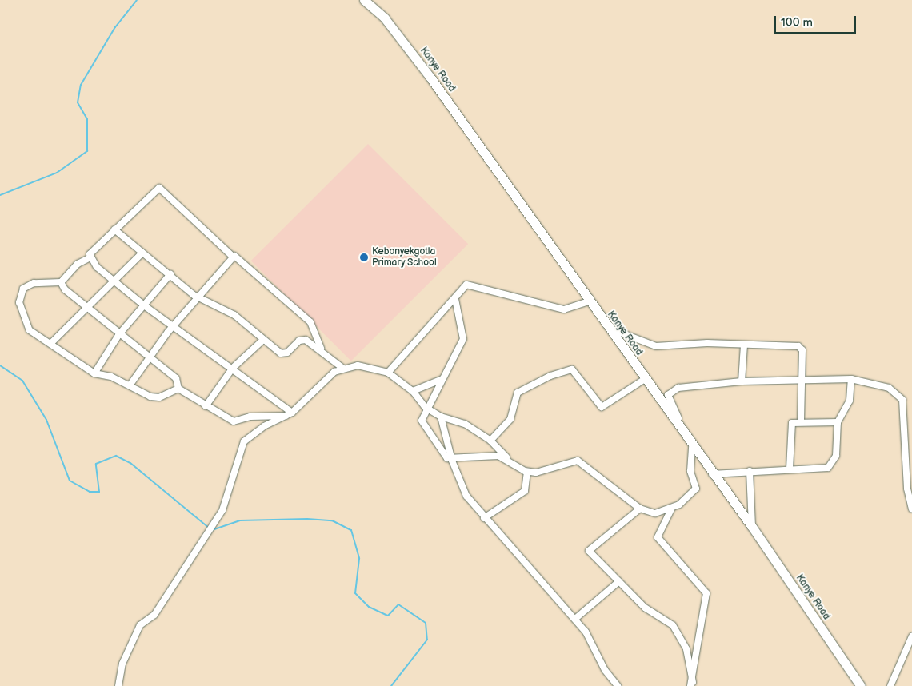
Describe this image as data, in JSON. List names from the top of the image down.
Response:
{
  "streets": {
    "main road": ["Kanye Road"]
  },
  "places": ["Kebonyekgotla Primary School"],
  "scale_bar": "100 m"
}
